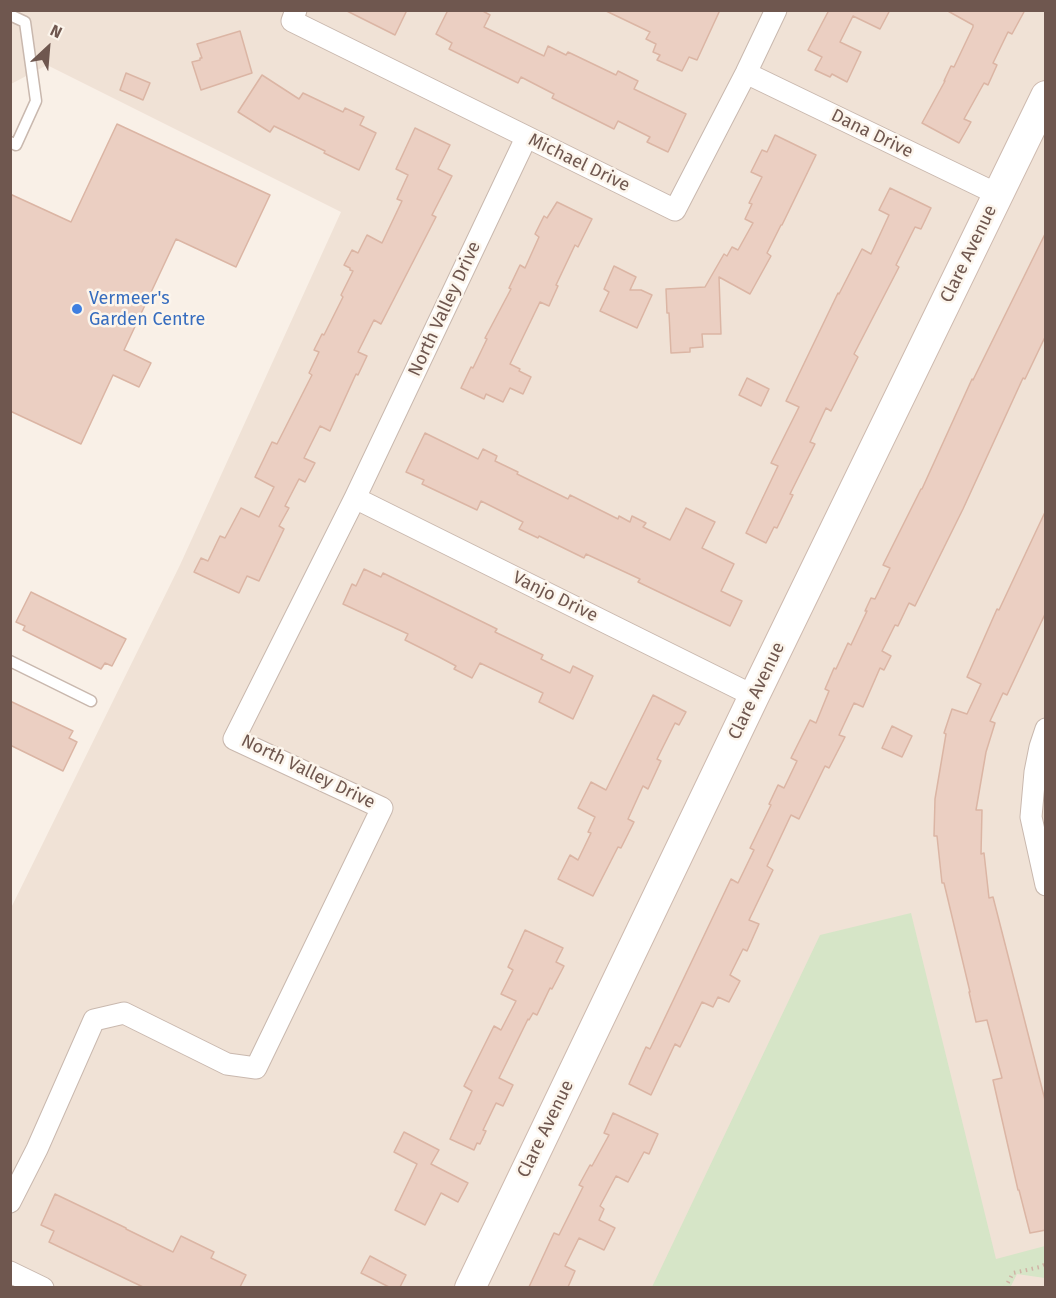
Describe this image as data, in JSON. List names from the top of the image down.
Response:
{
  "streets": {
    "street": [
      "Dana Drive",
      "Michael Drive",
      "Clare Avenue",
      "North Valley Drive",
      "Vanjo Drive"
    ]
  },
  "crossings": [
    ["Dana Drive", "Michael Drive"],
    ["Dana Drive", "Clare Avenue"],
    ["Michael Drive", "North Valley Drive"],
    ["Clare Avenue", "Vanjo Drive"],
    ["North Valley Drive", "Vanjo Drive"]
  ],
  "places": ["Vermeer's Garden Centre"],
  "north": "top right"
}
